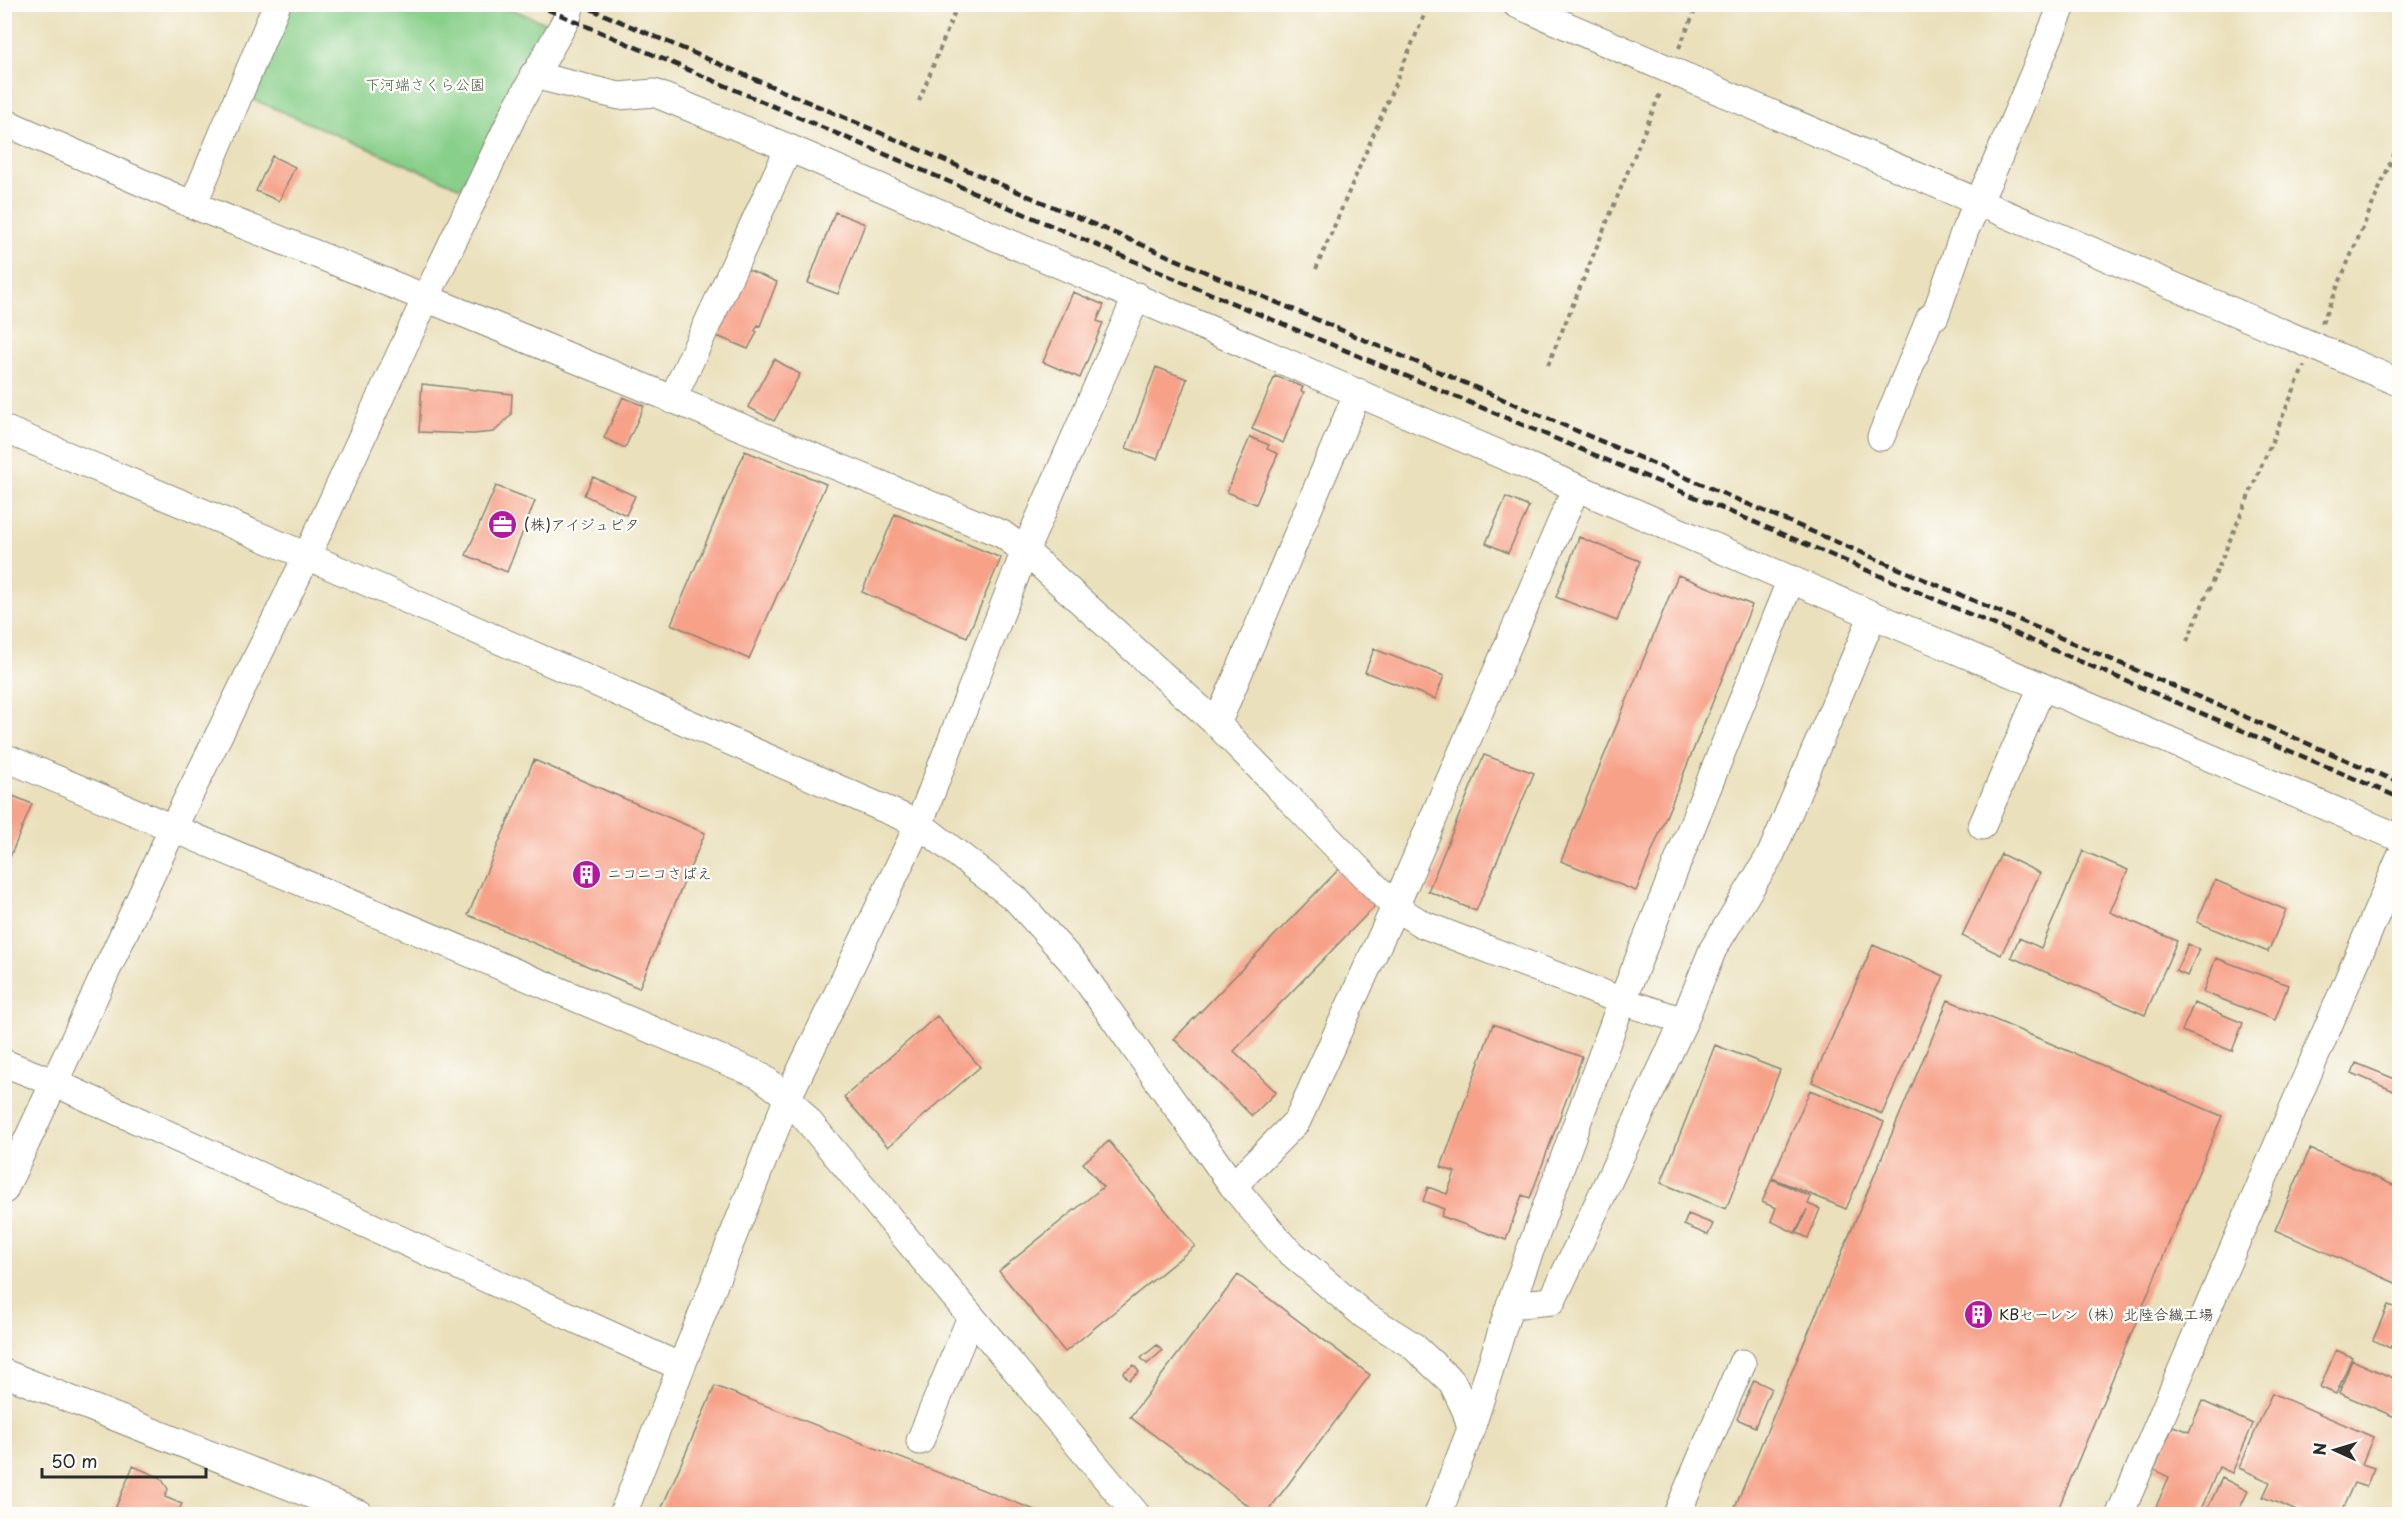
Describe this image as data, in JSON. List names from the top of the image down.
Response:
{
  "parks": ["下河端さくら公園"],
  "places": {
    "office": ["(株)アイジュピタ"],
    "building": ["ニコニコさばえ", "KBセーレン（株）北陸合繊工場"]
  },
  "scale_bar": "50 m",
  "north": "left"
}
